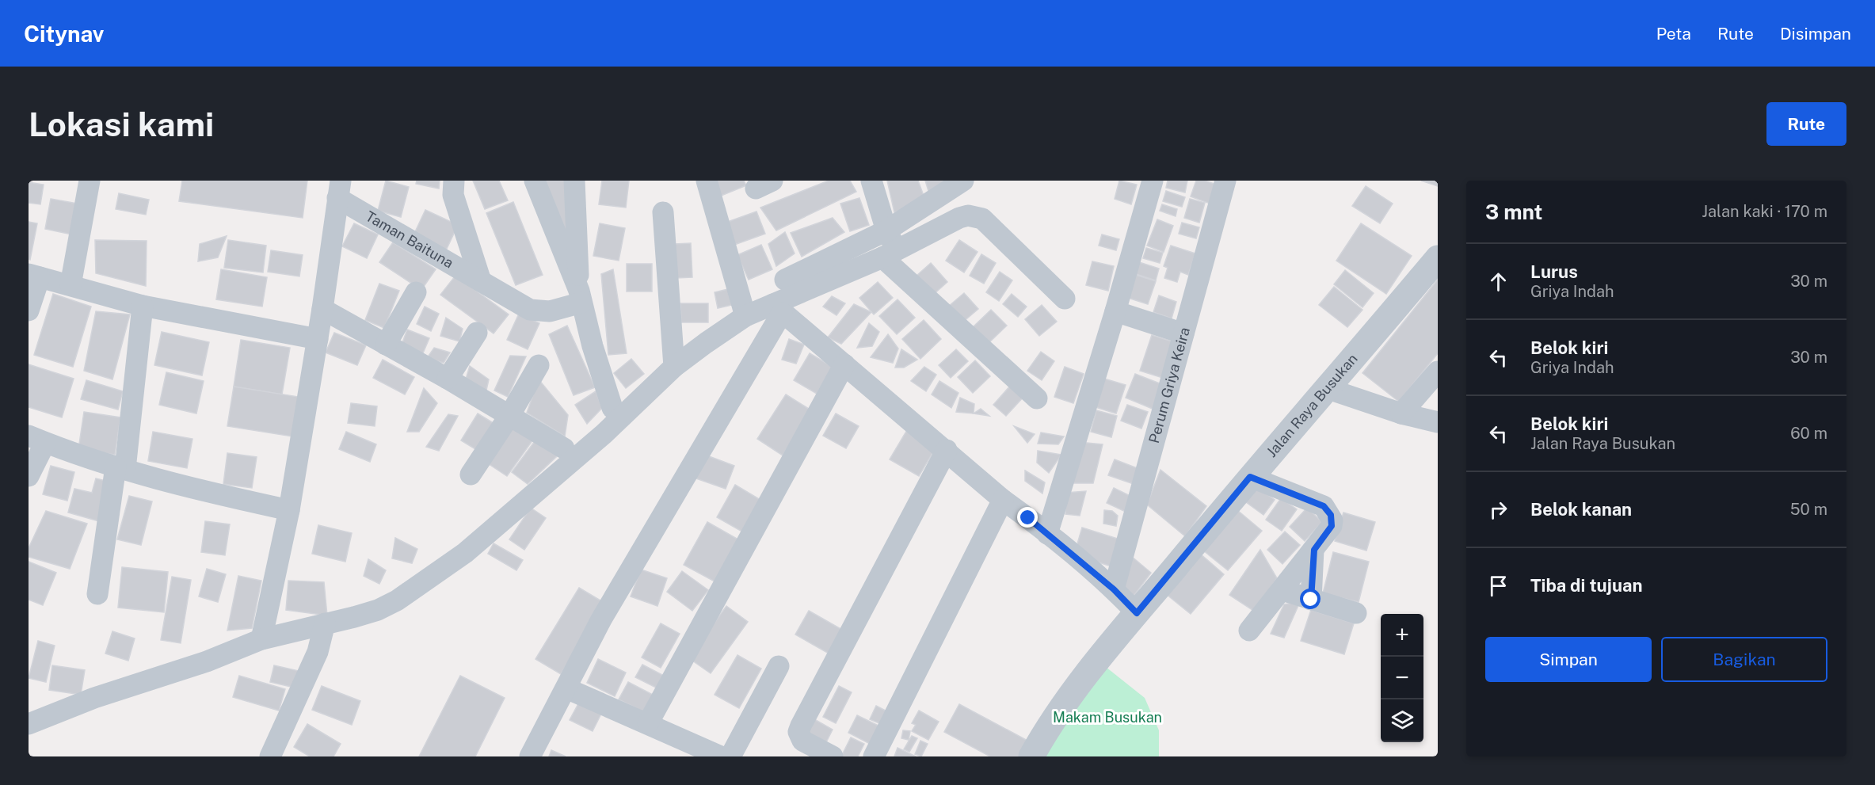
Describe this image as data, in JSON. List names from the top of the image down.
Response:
{
  "streets": {
    "street": ["Taman Baituna", "Perum Griya Keira", "Jalan Raya Busukan"]
  },
  "parks": ["Makam Busukan"],
  "page": {
    "header": "Citynav",
    "nav": ["Peta", "Rute", "Disimpan"],
    "buttons": [
      "Rute",
      ["Simpan", "Bagikan"]
    ],
    "title": "Lokasi kami",
    "heading": ["3 mnt", "Jalan kaki · 170 m"],
    "list": [
      ["Lurus", "Griya Indah", "30 m"],
      ["Belok kiri", "Griya Indah", "30 m"],
      ["Belok kiri", "Jalan Raya Busukan", "60 m"],
      ["Belok kanan", "50 m"],
      "Tiba di tujuan"
    ],
    "map_buttons": ["+", "−"]
  }
}
